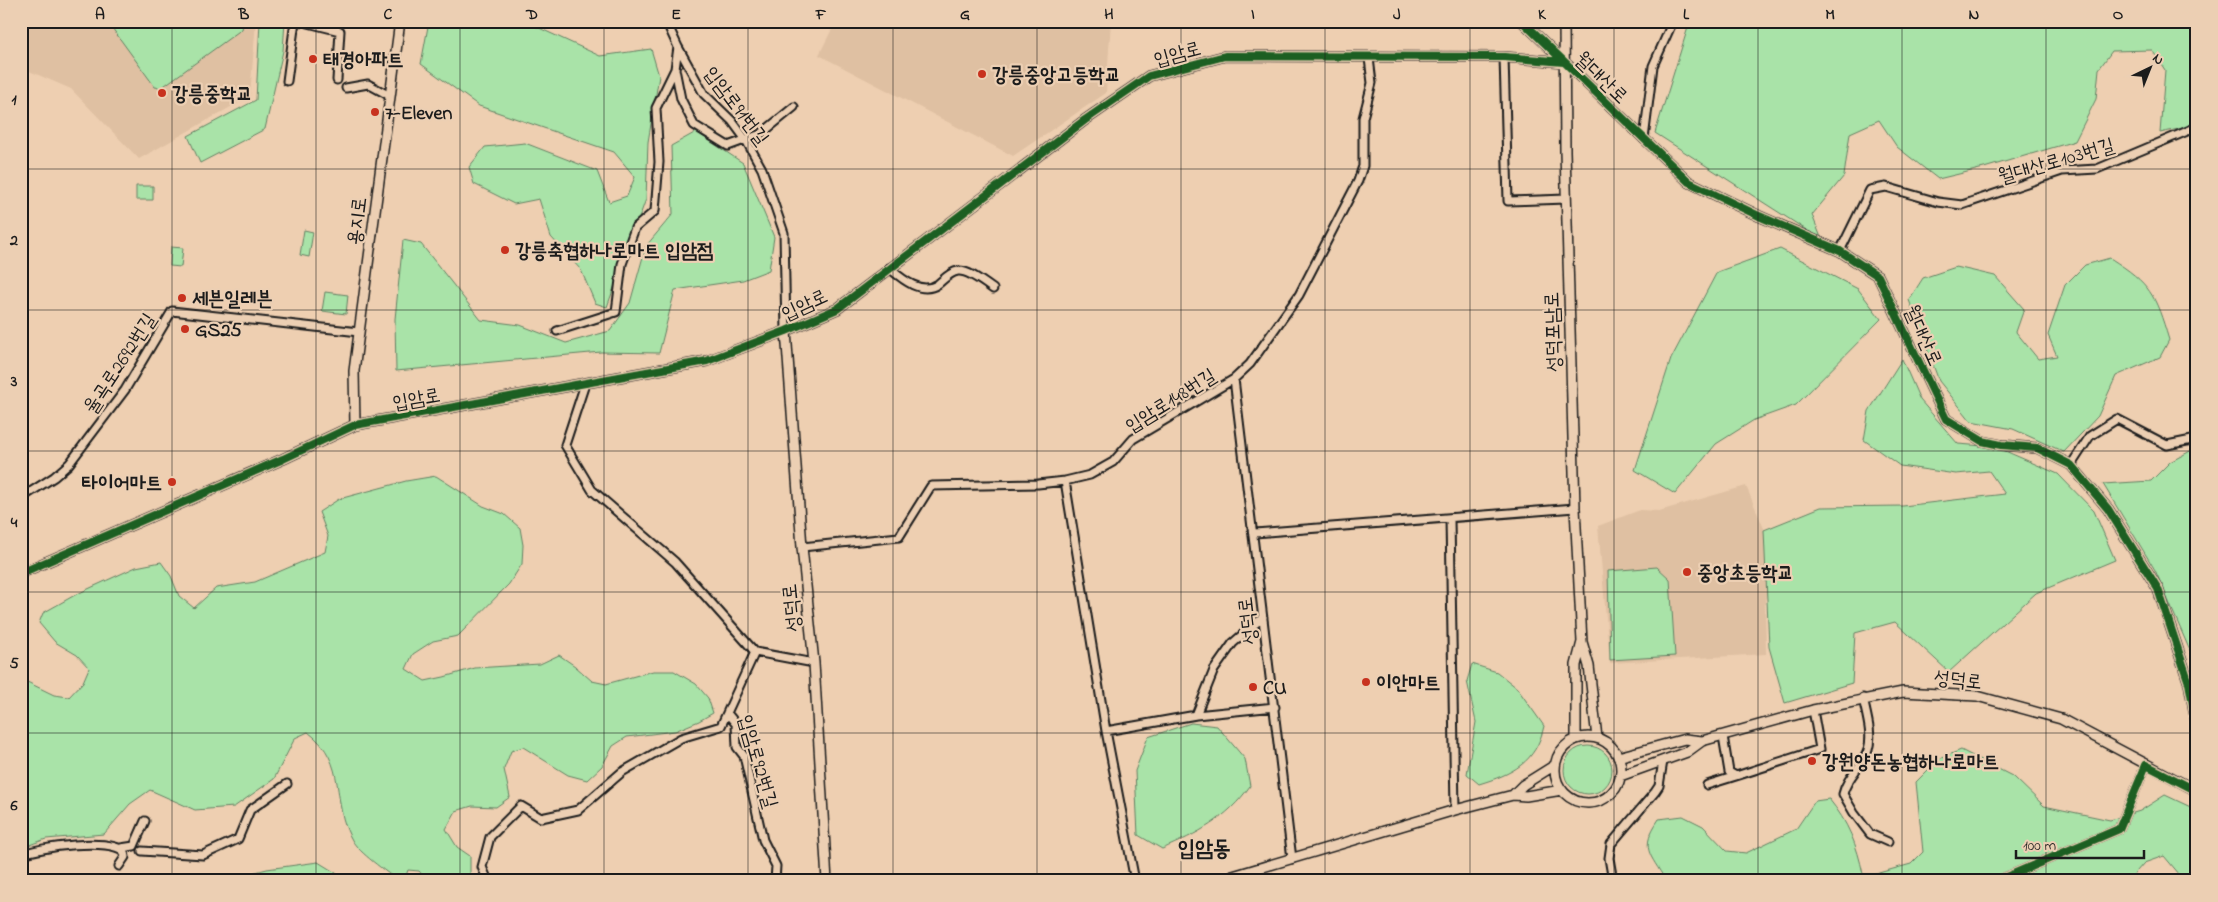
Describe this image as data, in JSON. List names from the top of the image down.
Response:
{
  "streets": {
    "street": [
      "입암로",
      "월대산로",
      "입암로91번길",
      "월대산로103번길",
      "용지로",
      "성덕포남로",
      "율곡로2692번길",
      "입암로148번길",
      "성덕로",
      "입암로92번길"
    ]
  },
  "crossings": [
    ["입암로", "월대산로"],
    ["입암로", "입암로91번길"],
    ["입암로", "용지로"],
    ["입암로", "성덕포남로"],
    ["입암로", "입암로148번길"],
    ["입암로", "성덕로"],
    ["월대산로", "월대산로103번길"],
    ["월대산로", "성덕포남로"],
    ["입암로91번길", "성덕로"],
    ["용지로", "율곡로2692번길"],
    ["입암로148번길", "성덕로"]
  ],
  "districts": ["입암동"],
  "places": [
    "태경아파트",
    "강릉중앙고등학교",
    "강릉중학교",
    "7-Eleven",
    "강릉축협하나로마트 입암점",
    "세븐일레븐",
    "GS25",
    "타이어마트",
    "중앙초등학교",
    "이안마트",
    "CU",
    "강원양돈농협하나로마트"
  ],
  "scale_bar": "100 m",
  "north": "top right",
  "grid": {
    "columns": [
      "A",
      "B",
      "C",
      "D",
      "E",
      "F",
      "G",
      "H",
      "I",
      "J",
      "K",
      "L",
      "M",
      "N",
      "O"
    ],
    "rows": [
      "1",
      "2",
      "3",
      "4",
      "5",
      "6"
    ]
  }
}
